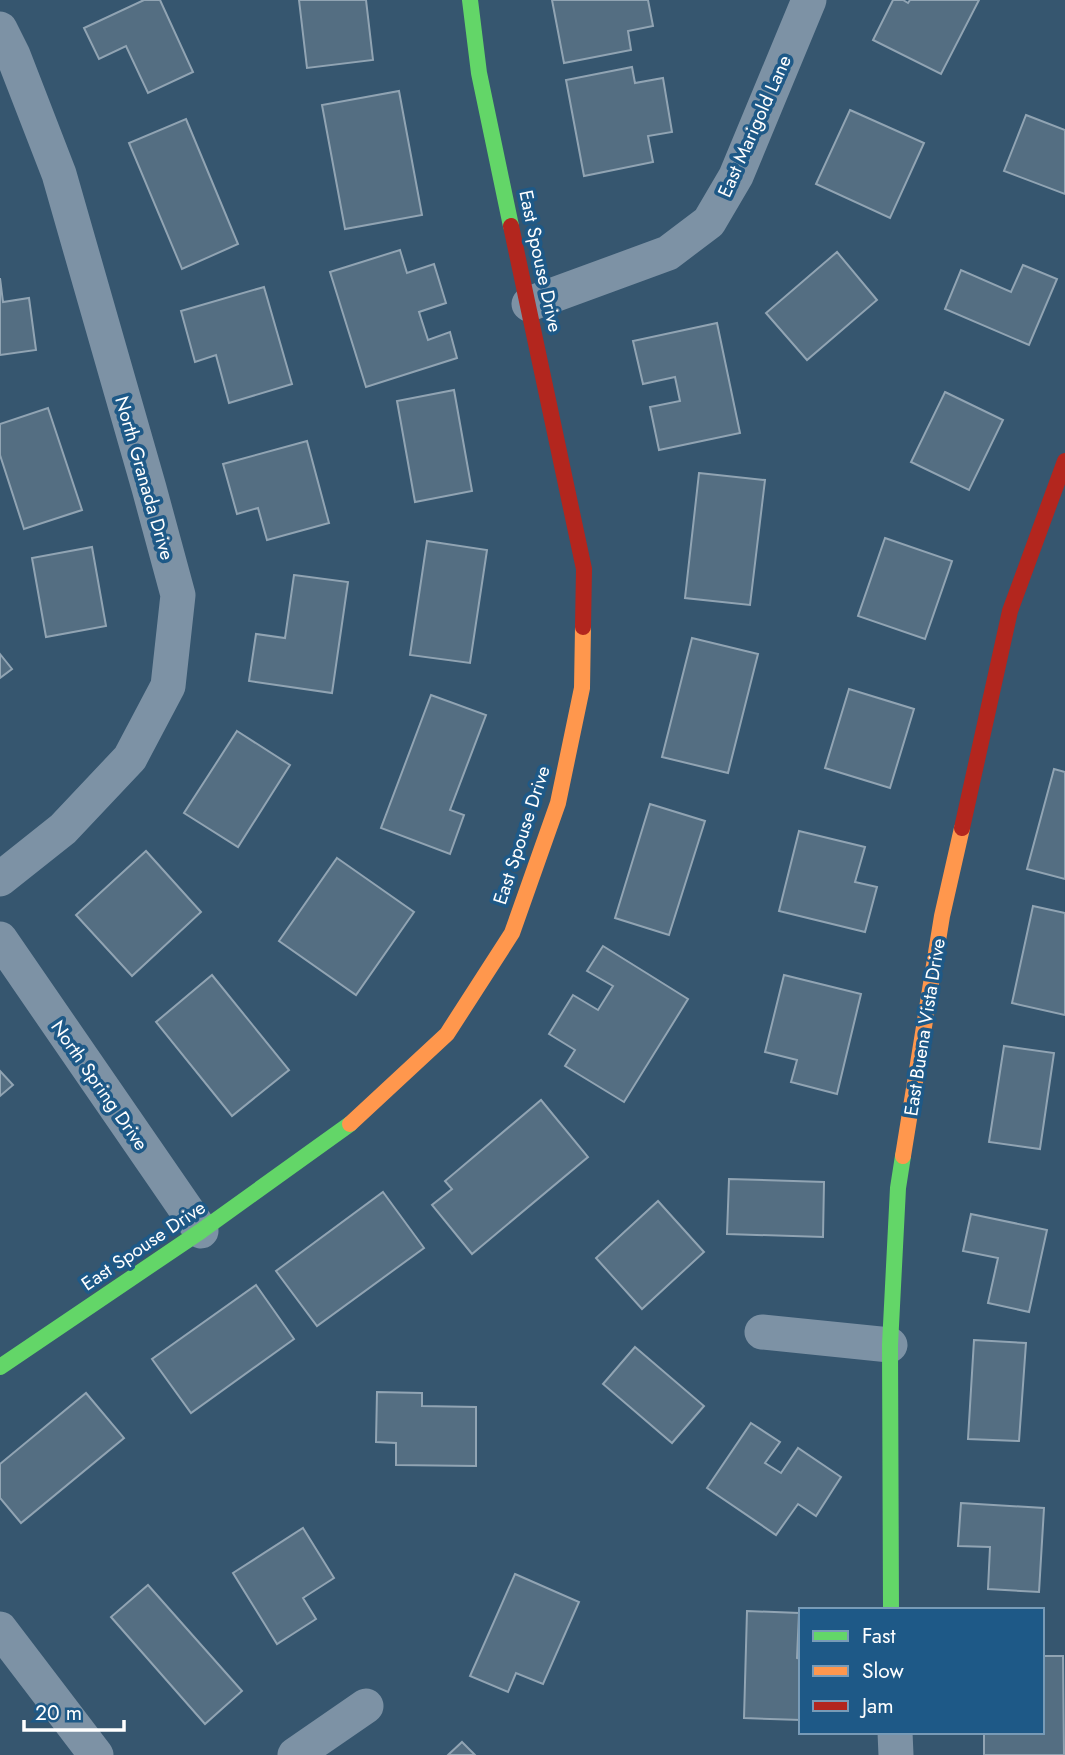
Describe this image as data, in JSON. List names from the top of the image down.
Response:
{
  "streets": {
    "main road": ["East Spouse Drive", "East Buena Vista Drive"],
    "street": ["East Marigold Lane", "North Granada Drive", "North Spring Drive"]
  },
  "crossings": [
    ["East Marigold Lane", "East Spouse Drive"],
    ["East Spouse Drive", "North Spring Drive"]
  ],
  "legend": ["Fast", "Slow", "Jam"],
  "scale_bar": "20 m"
}
